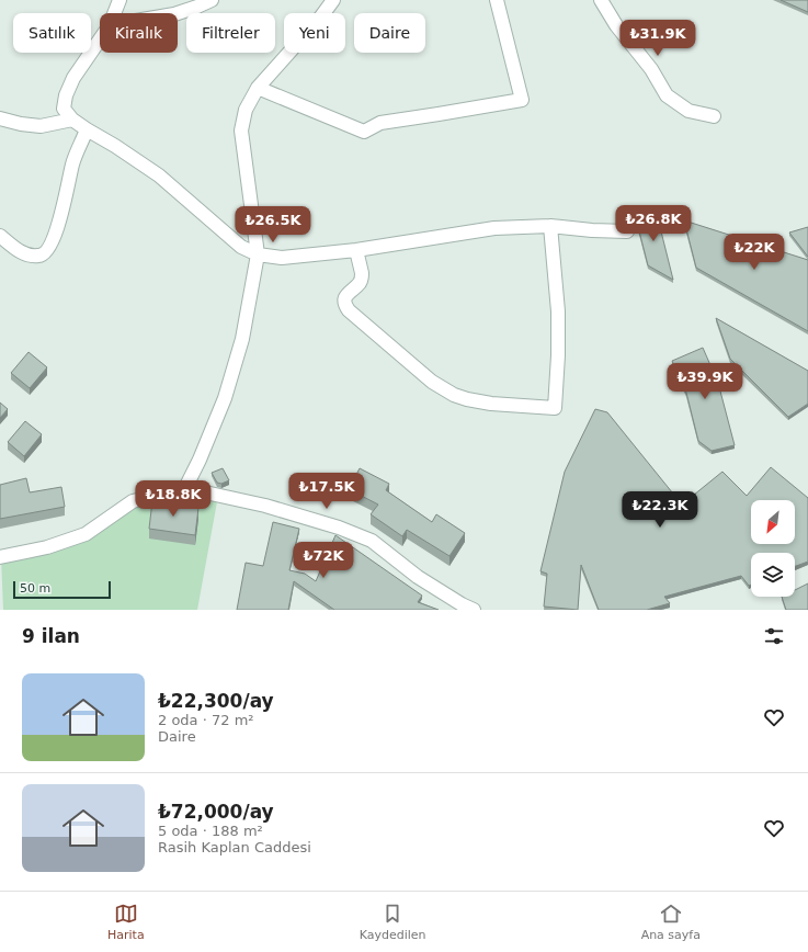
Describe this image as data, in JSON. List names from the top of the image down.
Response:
{
  "scale_bar": "50 m",
  "north": "bottom left",
  "page": {
    "chip": [
      "Satılık",
      "Kiralık",
      "Filtreler",
      "Yeni",
      "Daire"
    ],
    "price": [
      "₺31.9K",
      "₺26.8K",
      "₺26.5K",
      "₺22K",
      "₺39.9K",
      "₺17.5K",
      "₺18.8K",
      "₺22.3K",
      "₺72K"
    ],
    "scale": "50 m",
    "heading": "9 ilan",
    "list": [
      {
        "name": "₺22,300/ay",
        "note": "2 oda · 72 m² · Daire"
      },
      {
        "name": "₺72,000/ay",
        "note": "5 oda · 188 m² · Rasih Kaplan Caddesi"
      }
    ],
    "tabs": ["Harita", "Kaydedilen", "Ana sayfa"]
  }
}
